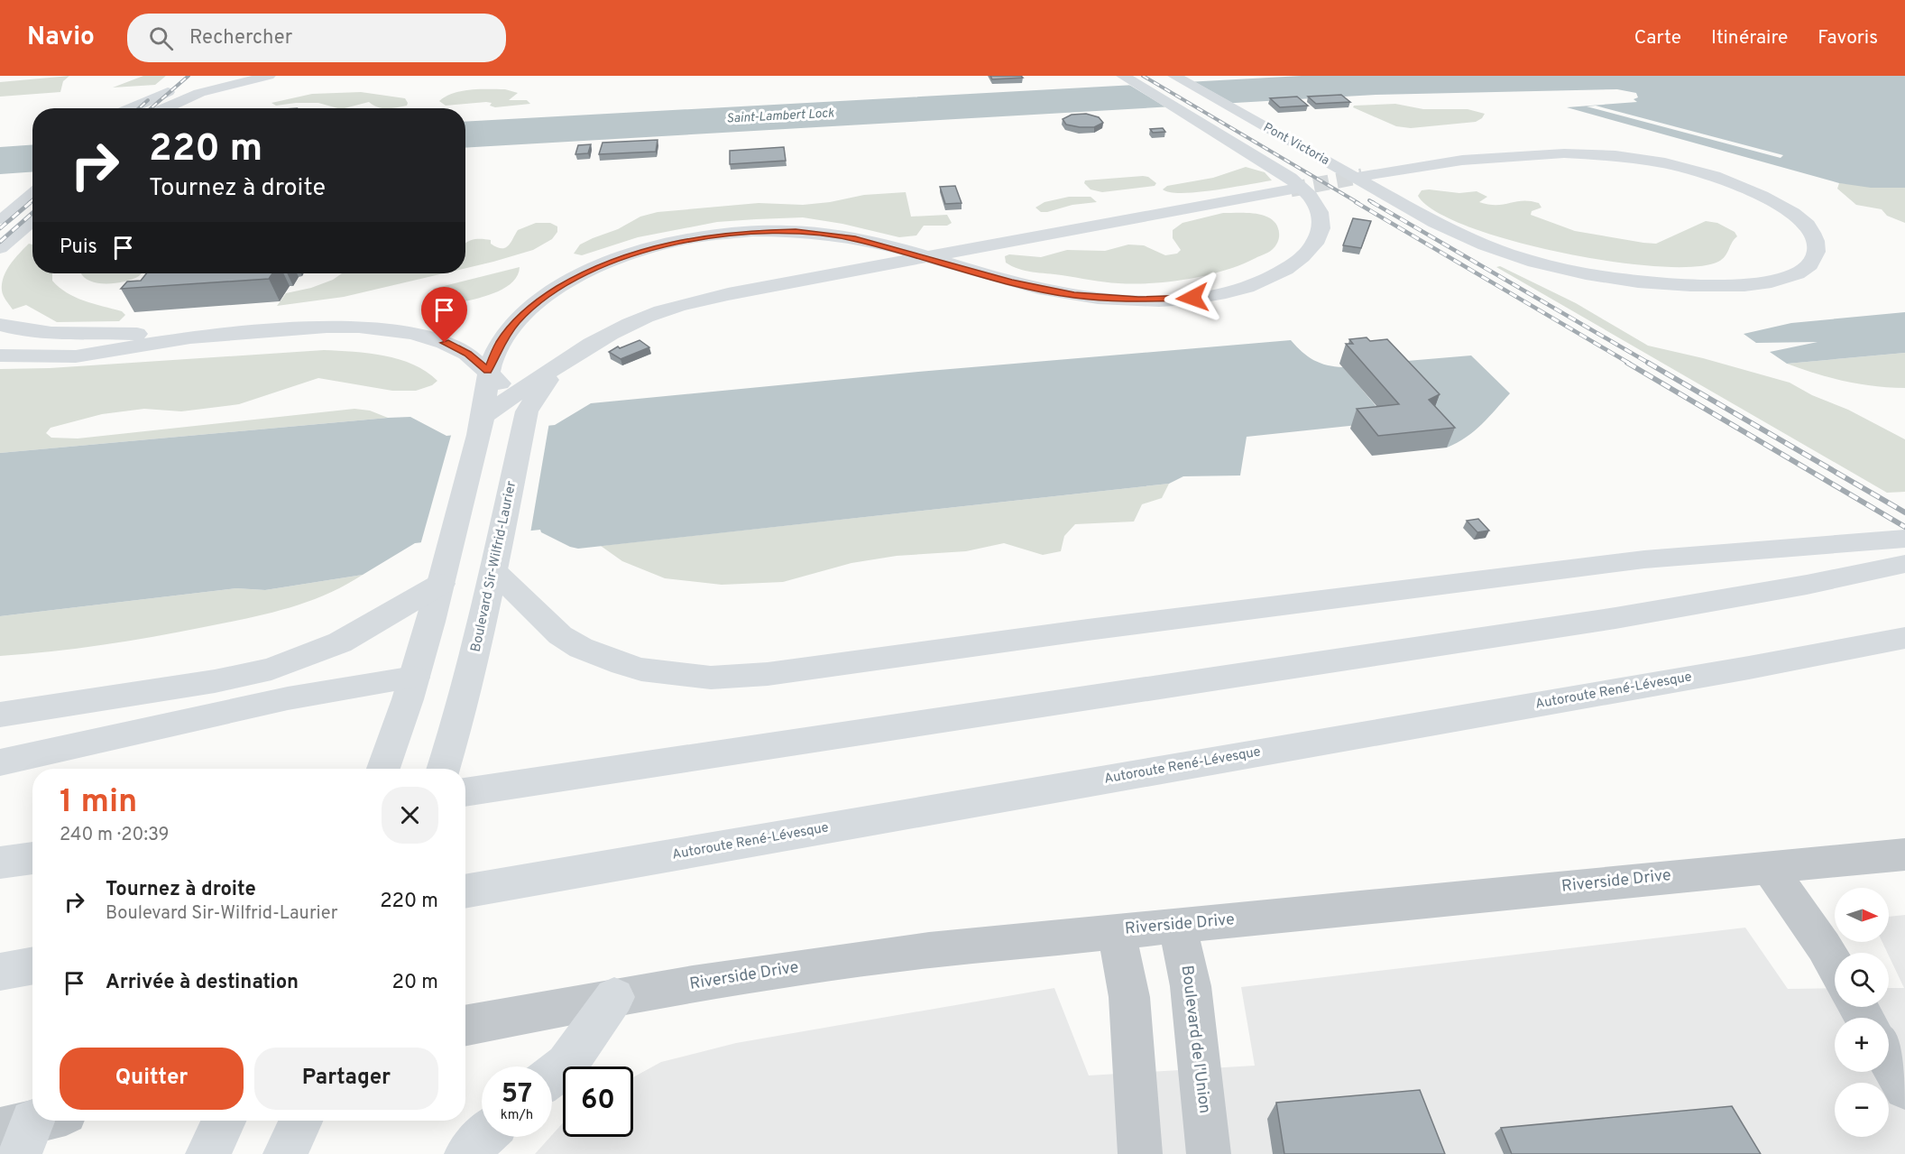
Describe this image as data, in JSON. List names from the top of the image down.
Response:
{
  "streets": {
    "main road": ["Pont Victoria", "Boulevard Sir-Wilfrid-Laurier", "Autoroute René-Lévesque"],
    "street": ["Riverside Drive", "Boulevard de l'Union"]
  },
  "crossings": [
    ["Riverside Drive", "Boulevard de l'Union"]
  ],
  "water": ["Saint-Lambert Lock"],
  "north": "right",
  "page": {
    "header": "Navio",
    "search": "Rechercher",
    "nav": ["Carte", "Itinéraire", "Favoris"],
    "turn": ["220 m", "Tournez à droite"],
    "then": "Puis",
    "heading": ["1 min", "240 m · 20:39"],
    "list": [
      {
        "name": "Tournez à droite",
        "note": "Boulevard Sir-Wilfrid-Laurier",
        "value": "220 m"
      },
      {
        "name": "Arrivée à destination",
        "value": "20 m"
      }
    ],
    "map_buttons": ["+", "−"],
    "buttons": ["Quitter", "Partager"],
    "speed": "57 km/h",
    "limit": "60"
  }
}
